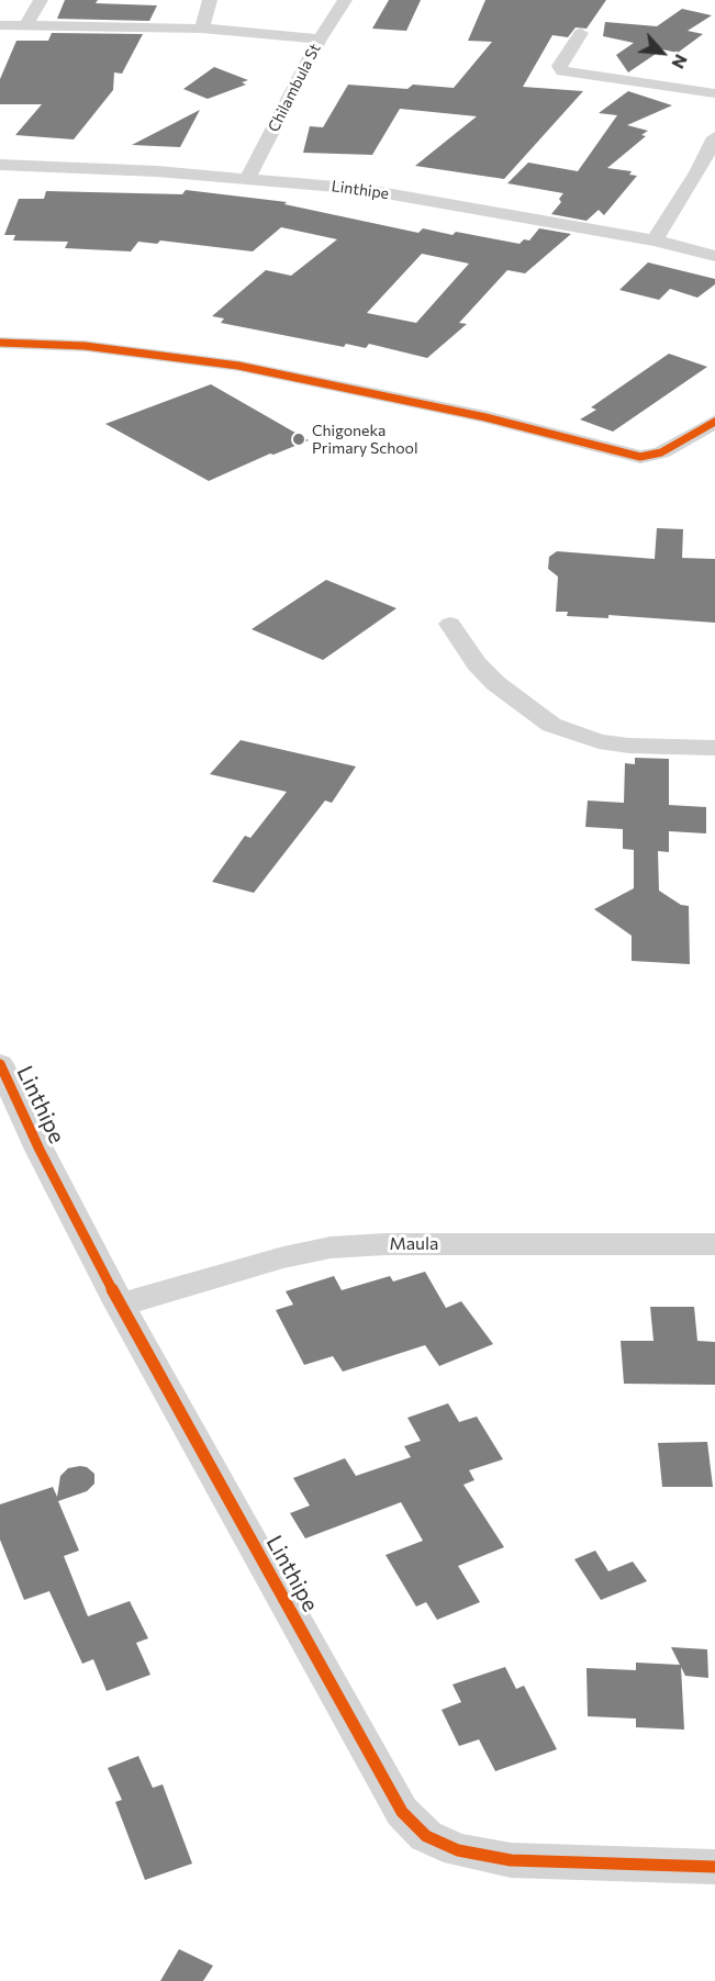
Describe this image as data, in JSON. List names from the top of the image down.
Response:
{
  "streets": {
    "street": ["Chilambula St", "Linthipe", "Maula"]
  },
  "crossings": [
    ["Chilambula St", "Linthipe"],
    ["Linthipe", "Maula"]
  ],
  "places": ["Chigoneka Primary School"],
  "north": "bottom right"
}
